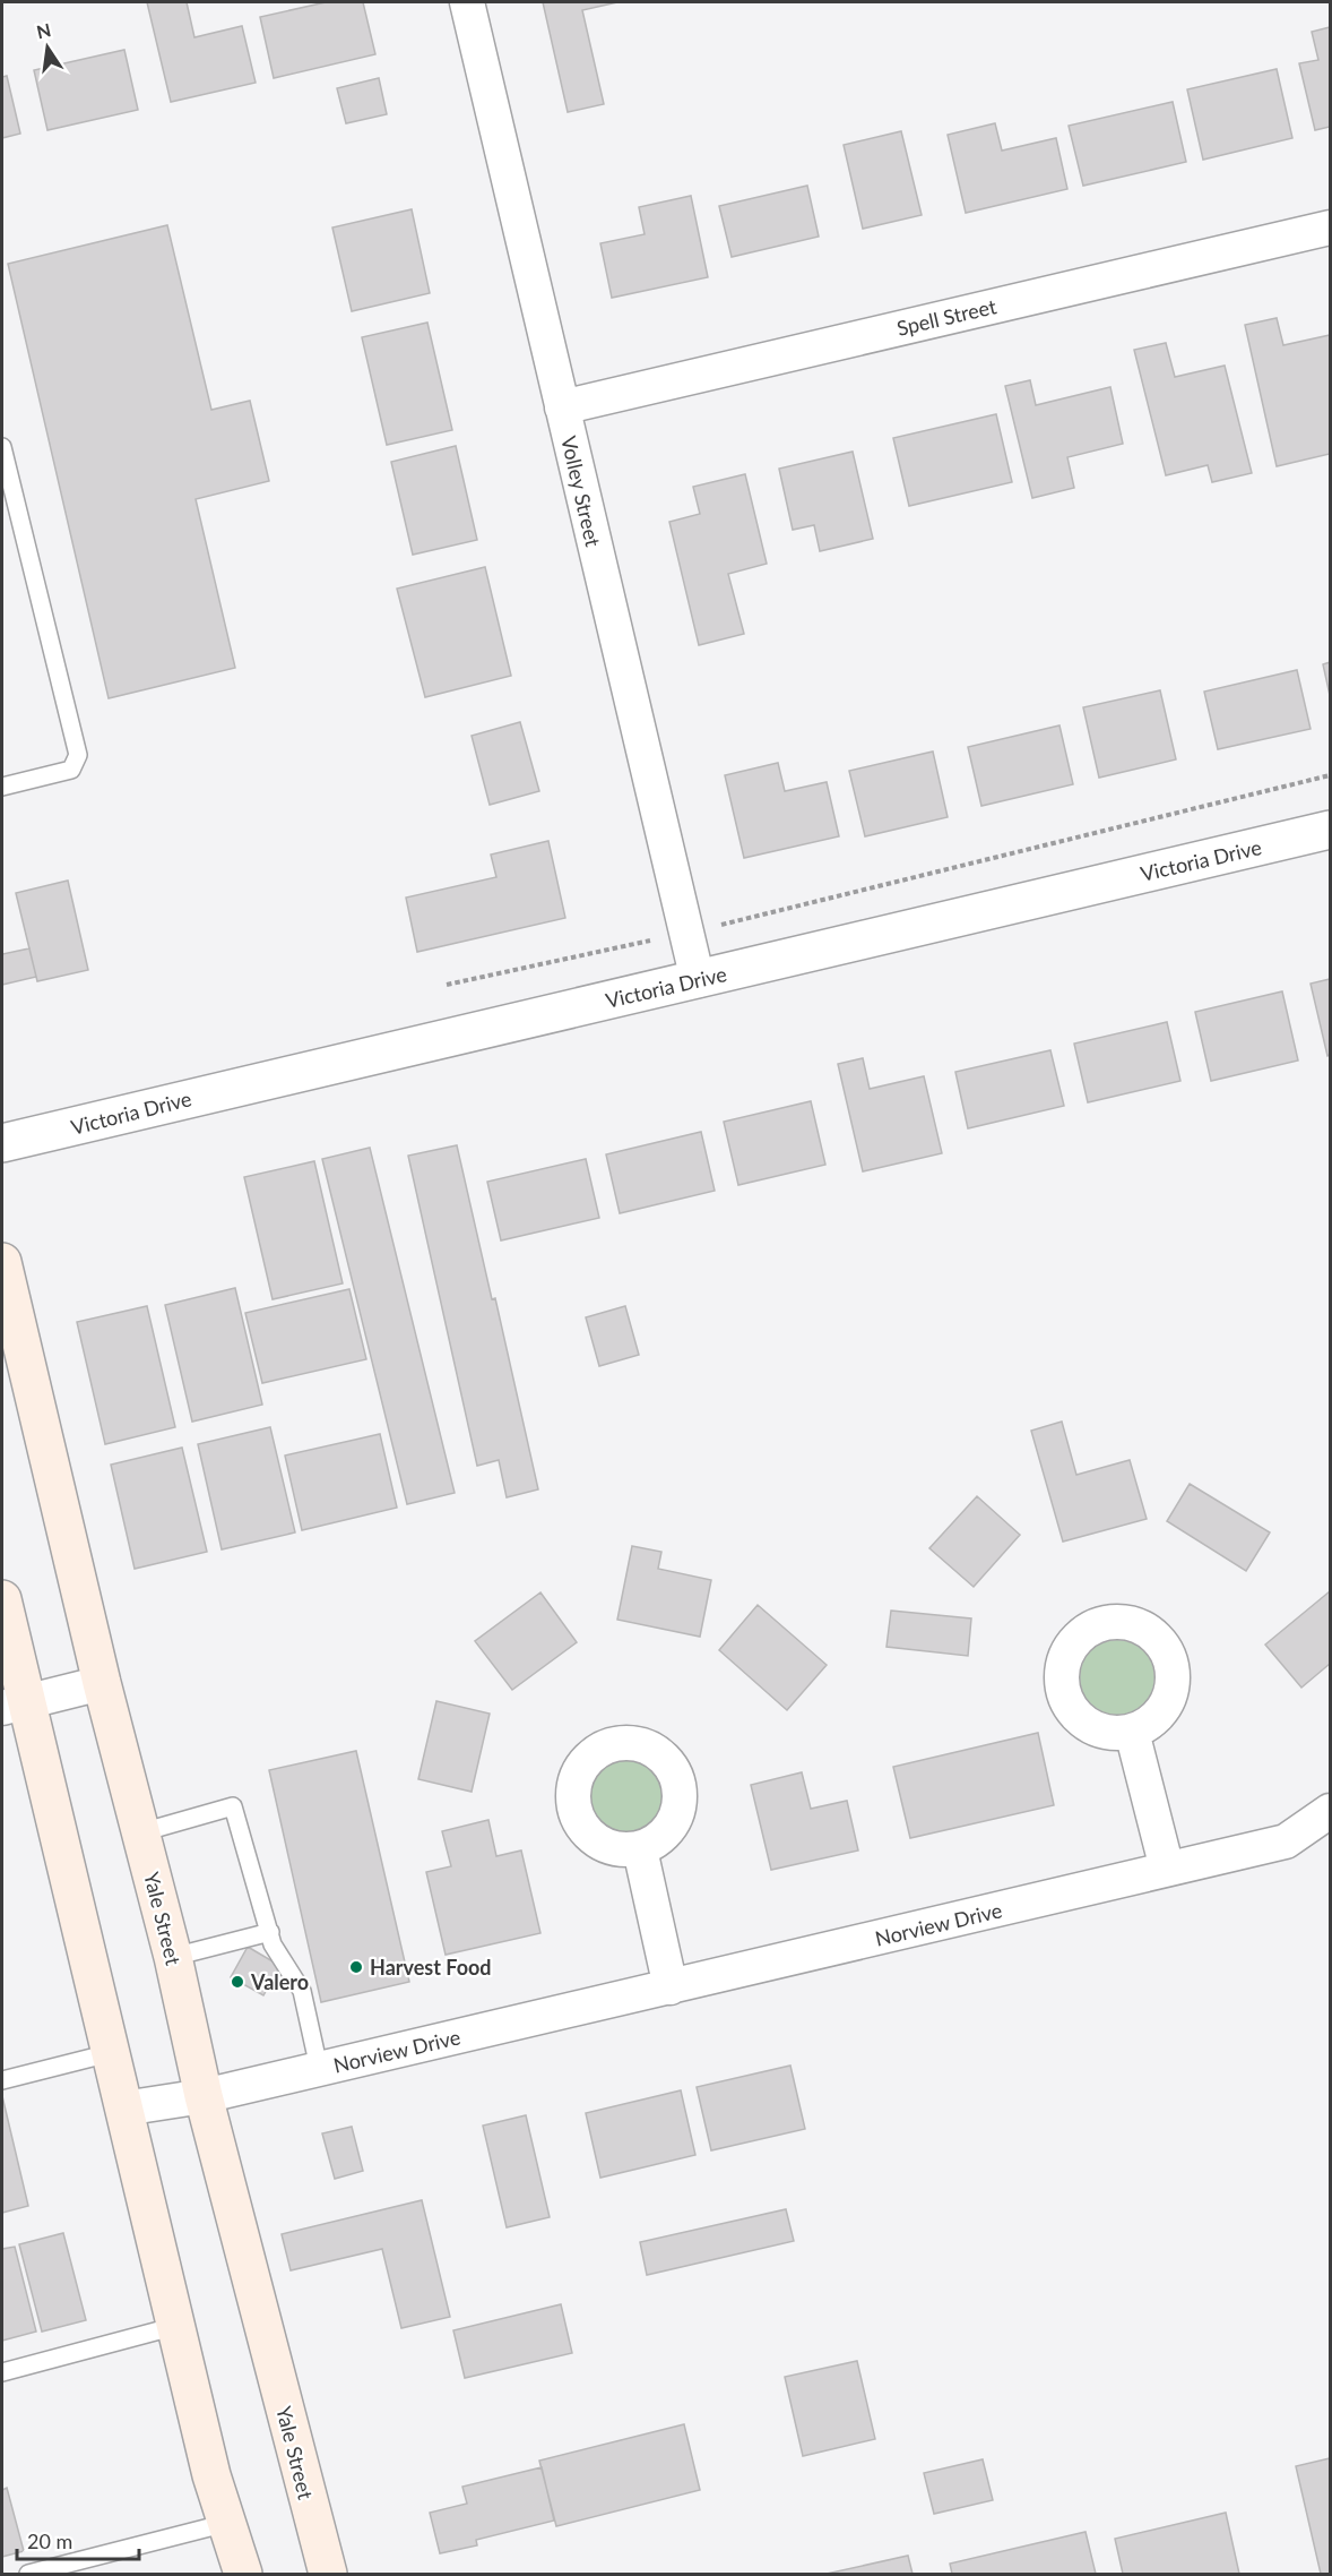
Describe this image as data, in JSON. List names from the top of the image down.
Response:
{
  "streets": {
    "main road": ["Yale Street"],
    "street": [
      "Spell Street",
      "Volley Street",
      "Victoria Drive",
      "Norview Drive"
    ]
  },
  "crossings": [
    ["Spell Street", "Volley Street"],
    ["Volley Street", "Victoria Drive"],
    ["Yale Street", "Norview Drive"]
  ],
  "places": ["Harvest Food", "Valero"],
  "scale_bar": "20 m",
  "north": "top"
}
